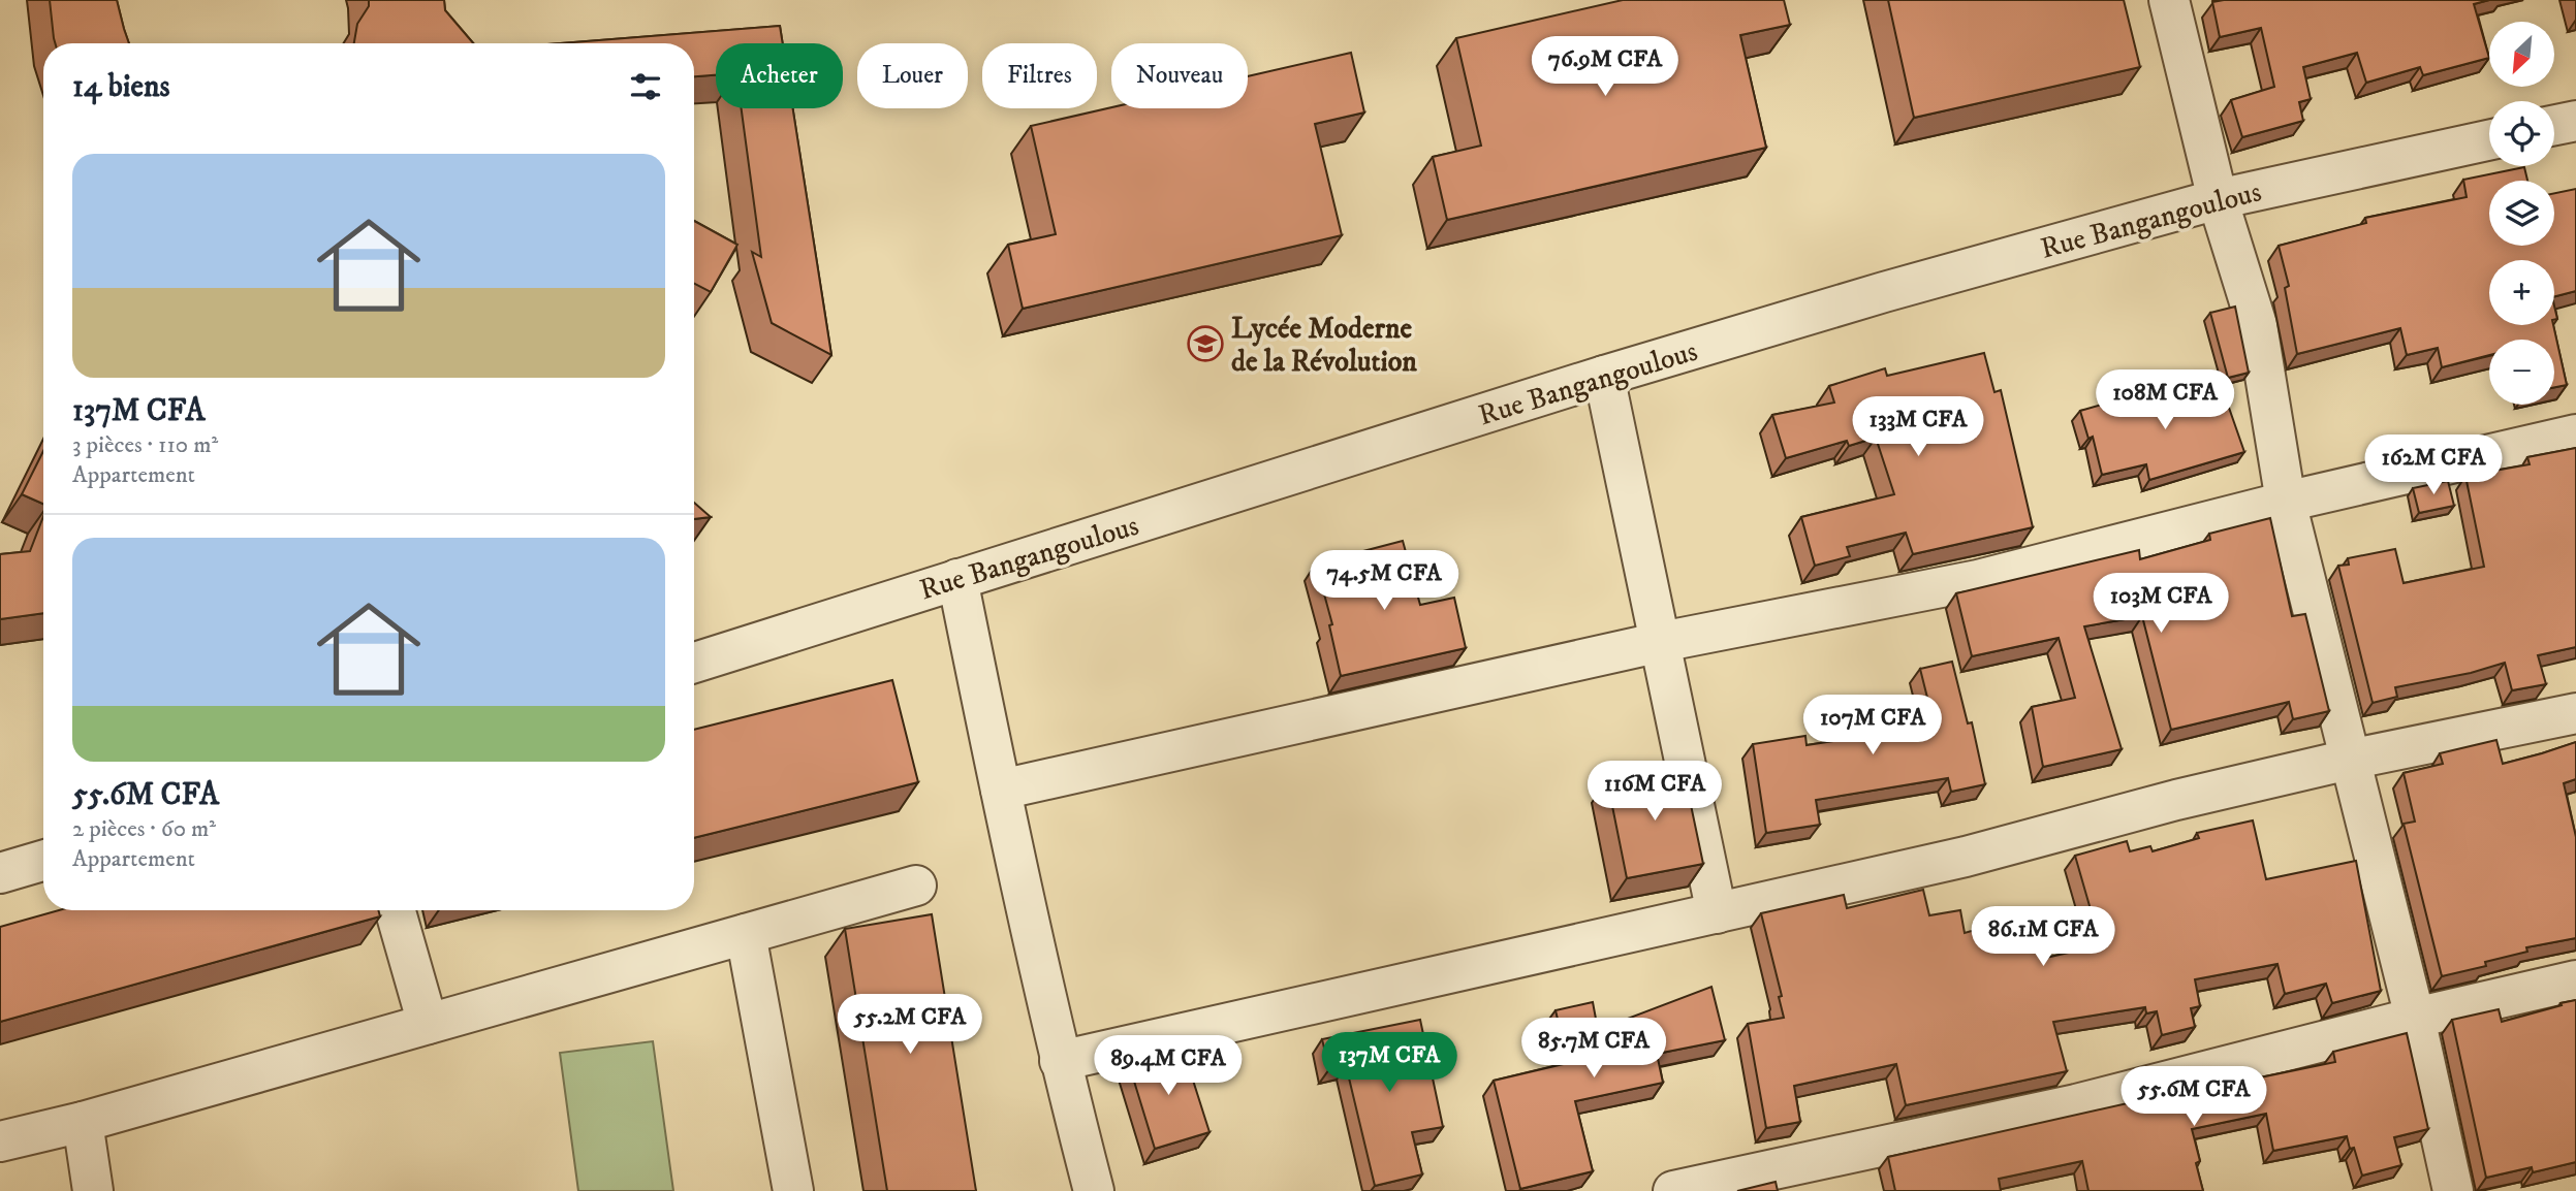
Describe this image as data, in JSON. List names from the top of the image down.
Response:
{
  "streets": {
    "street": ["Rue Bangangoulous"]
  },
  "places": {
    "school or university": ["Lycée Moderne de la Révolution"]
  },
  "north": "bottom left",
  "page": {
    "map_buttons": ["+", "−"],
    "price": [
      "76.9M CFA",
      "108M CFA",
      "133M CFA",
      "162M CFA",
      "74.5M CFA",
      "103M CFA",
      "107M CFA",
      "116M CFA",
      "86.1M CFA",
      "55.2M CFA",
      "85.7M CFA",
      "137M CFA",
      "89.4M CFA",
      "55.6M CFA"
    ],
    "chip": [
      "Acheter",
      "Louer",
      "Filtres",
      "Nouveau"
    ],
    "heading": "14 biens",
    "list": [
      {
        "name": "137M CFA",
        "note": "3 pièces · 110 m² · Appartement"
      },
      {
        "name": "55.6M CFA",
        "note": "2 pièces · 60 m² · Appartement"
      }
    ]
  }
}
